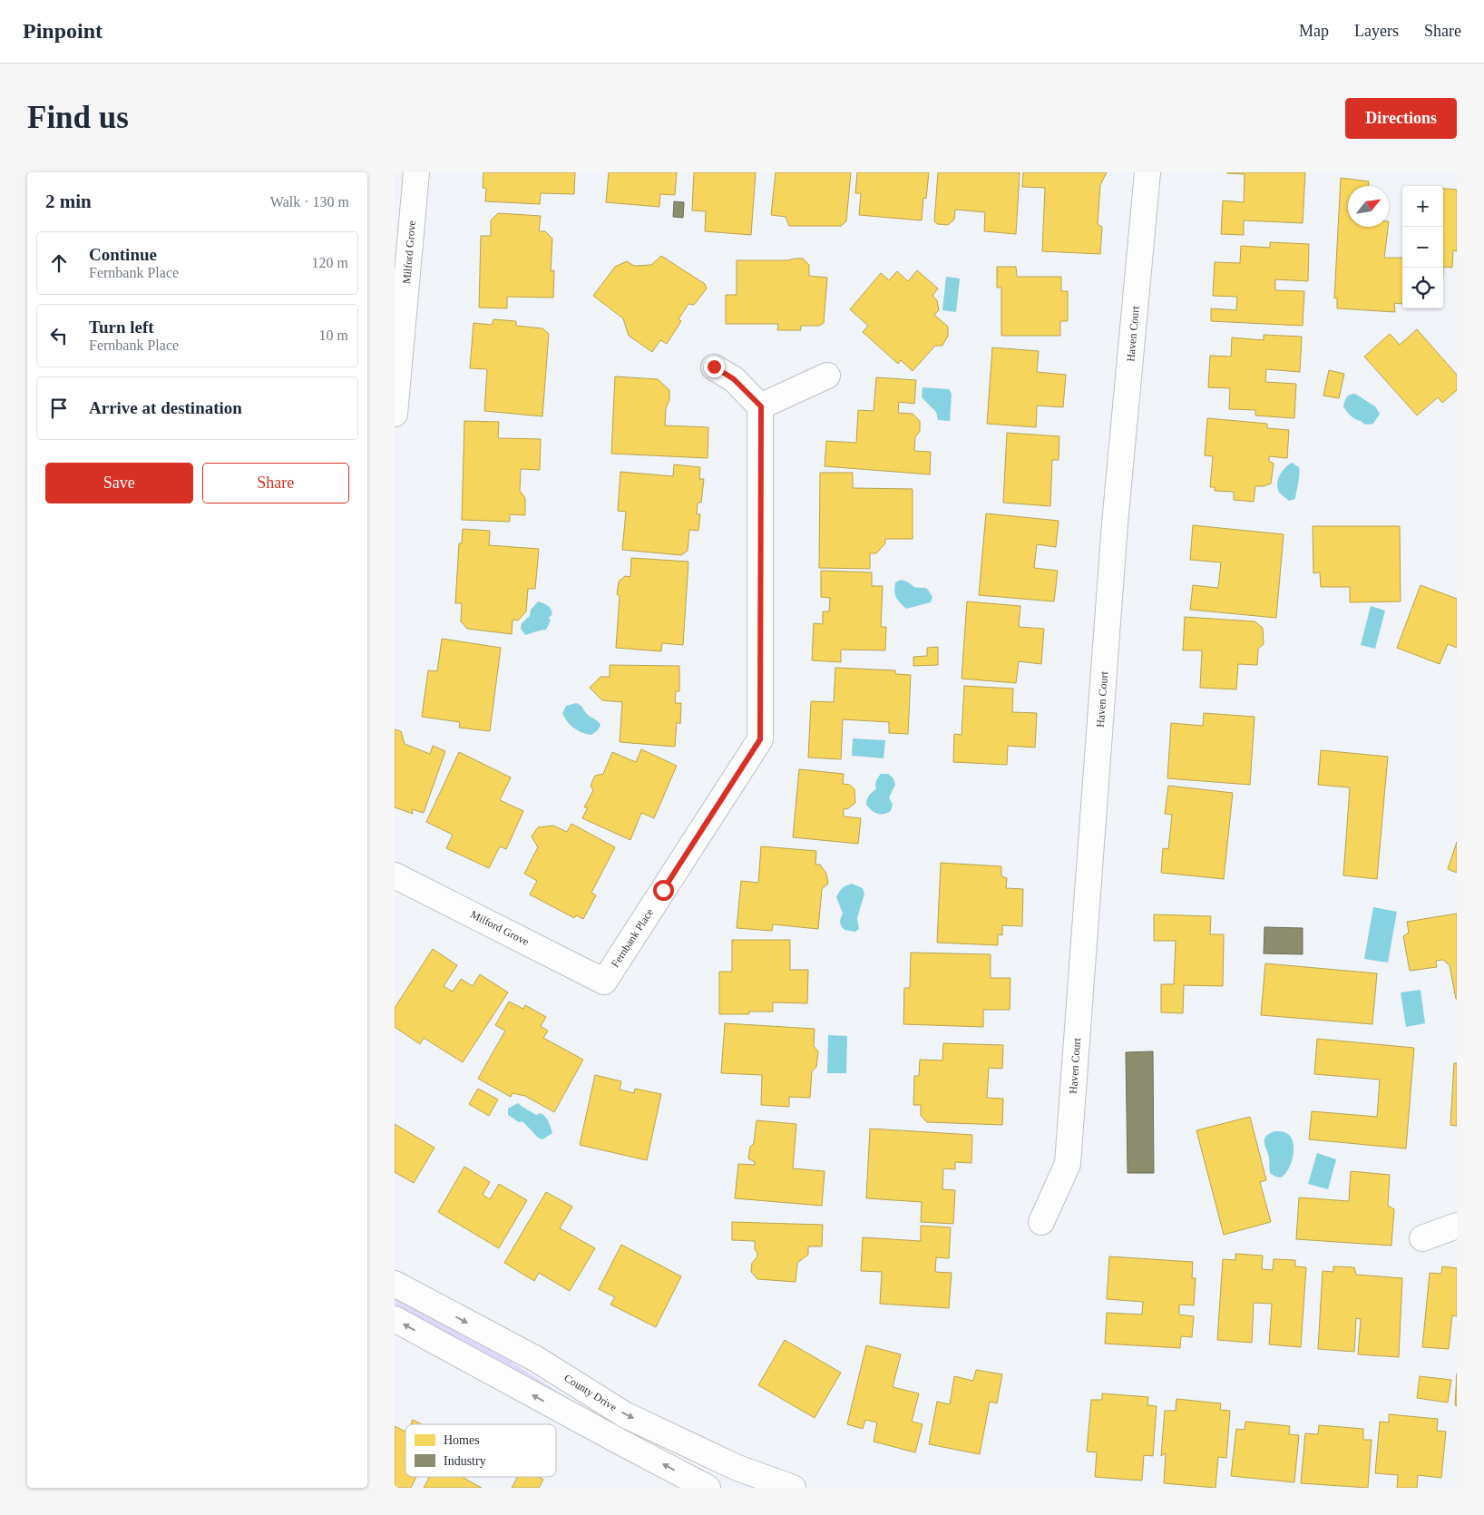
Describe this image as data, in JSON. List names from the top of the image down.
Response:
{
  "streets": {
    "street": [
      "Milford Grove",
      "Haven Court",
      "Fernbank Place",
      "County Drive"
    ]
  },
  "crossings": [
    ["Milford Grove", "Fernbank Place"]
  ],
  "legend": ["Homes", "Industry"],
  "north": "top right",
  "page": {
    "header": "Pinpoint",
    "nav": ["Map", "Layers", "Share"],
    "buttons": [
      "Directions",
      ["Save", "Share"]
    ],
    "title": "Find us",
    "heading": ["2 min", "Walk · 130 m"],
    "map_buttons": ["+", "−"],
    "list": [
      ["Continue", "Fernbank Place", "120 m"],
      ["Turn left", "Fernbank Place", "10 m"],
      "Arrive at destination"
    ]
  }
}
